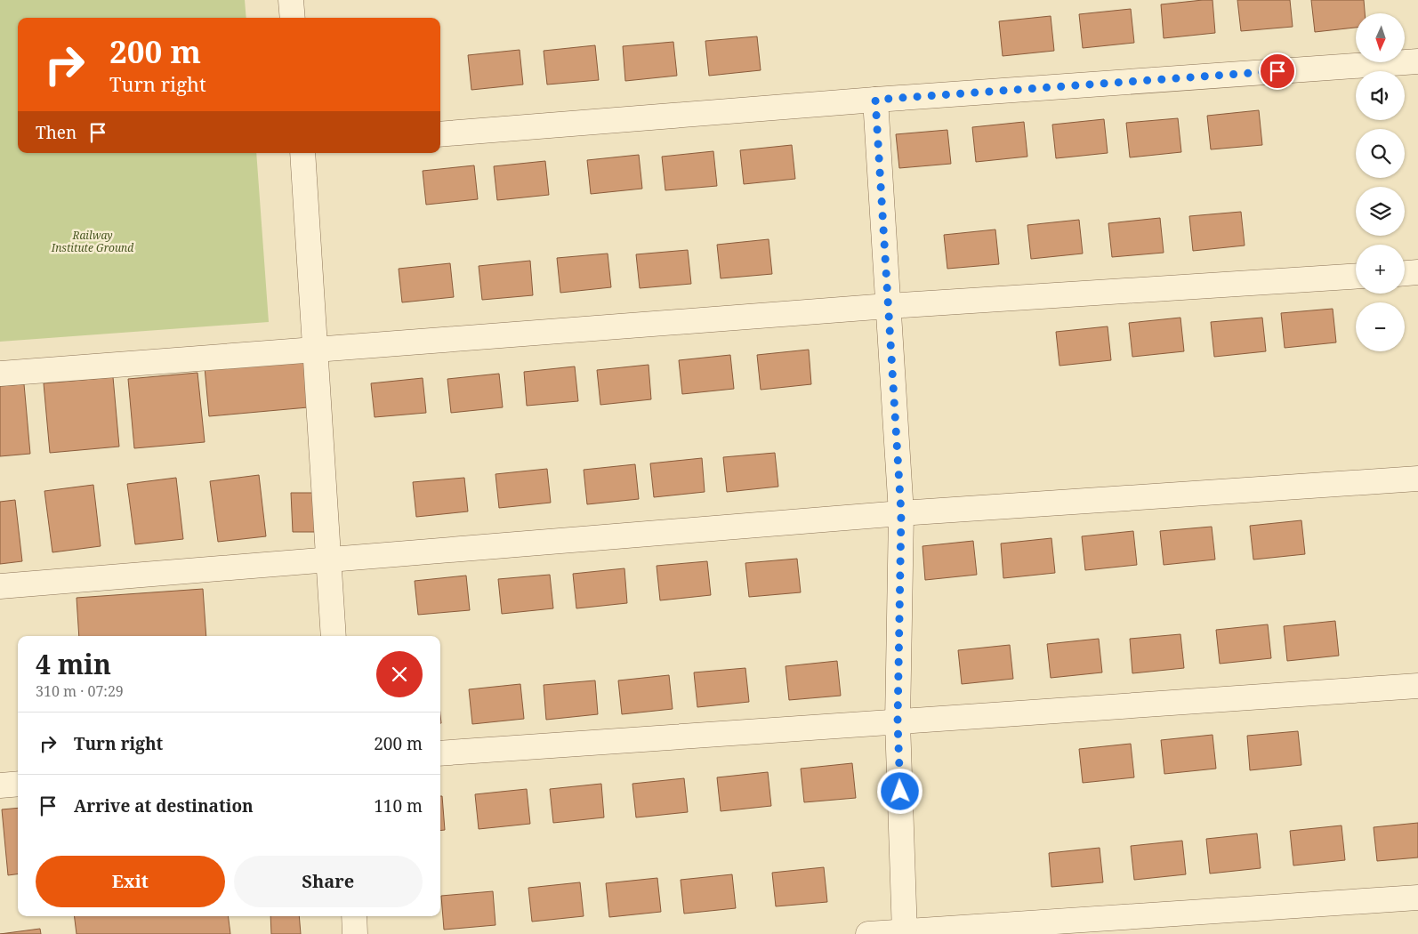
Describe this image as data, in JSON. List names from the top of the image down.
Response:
{
  "parks": ["Railway Institute Ground"],
  "north": "bottom",
  "page": {
    "map_buttons": ["+", "−"],
    "turn": ["200 m", "Turn right"],
    "then": "Then",
    "heading": ["4 min", "310 m · 07:29"],
    "list": [
      {
        "name": "Turn right",
        "value": "200 m"
      },
      {
        "name": "Arrive at destination",
        "value": "110 m"
      }
    ],
    "buttons": ["Exit", "Share"]
  }
}
